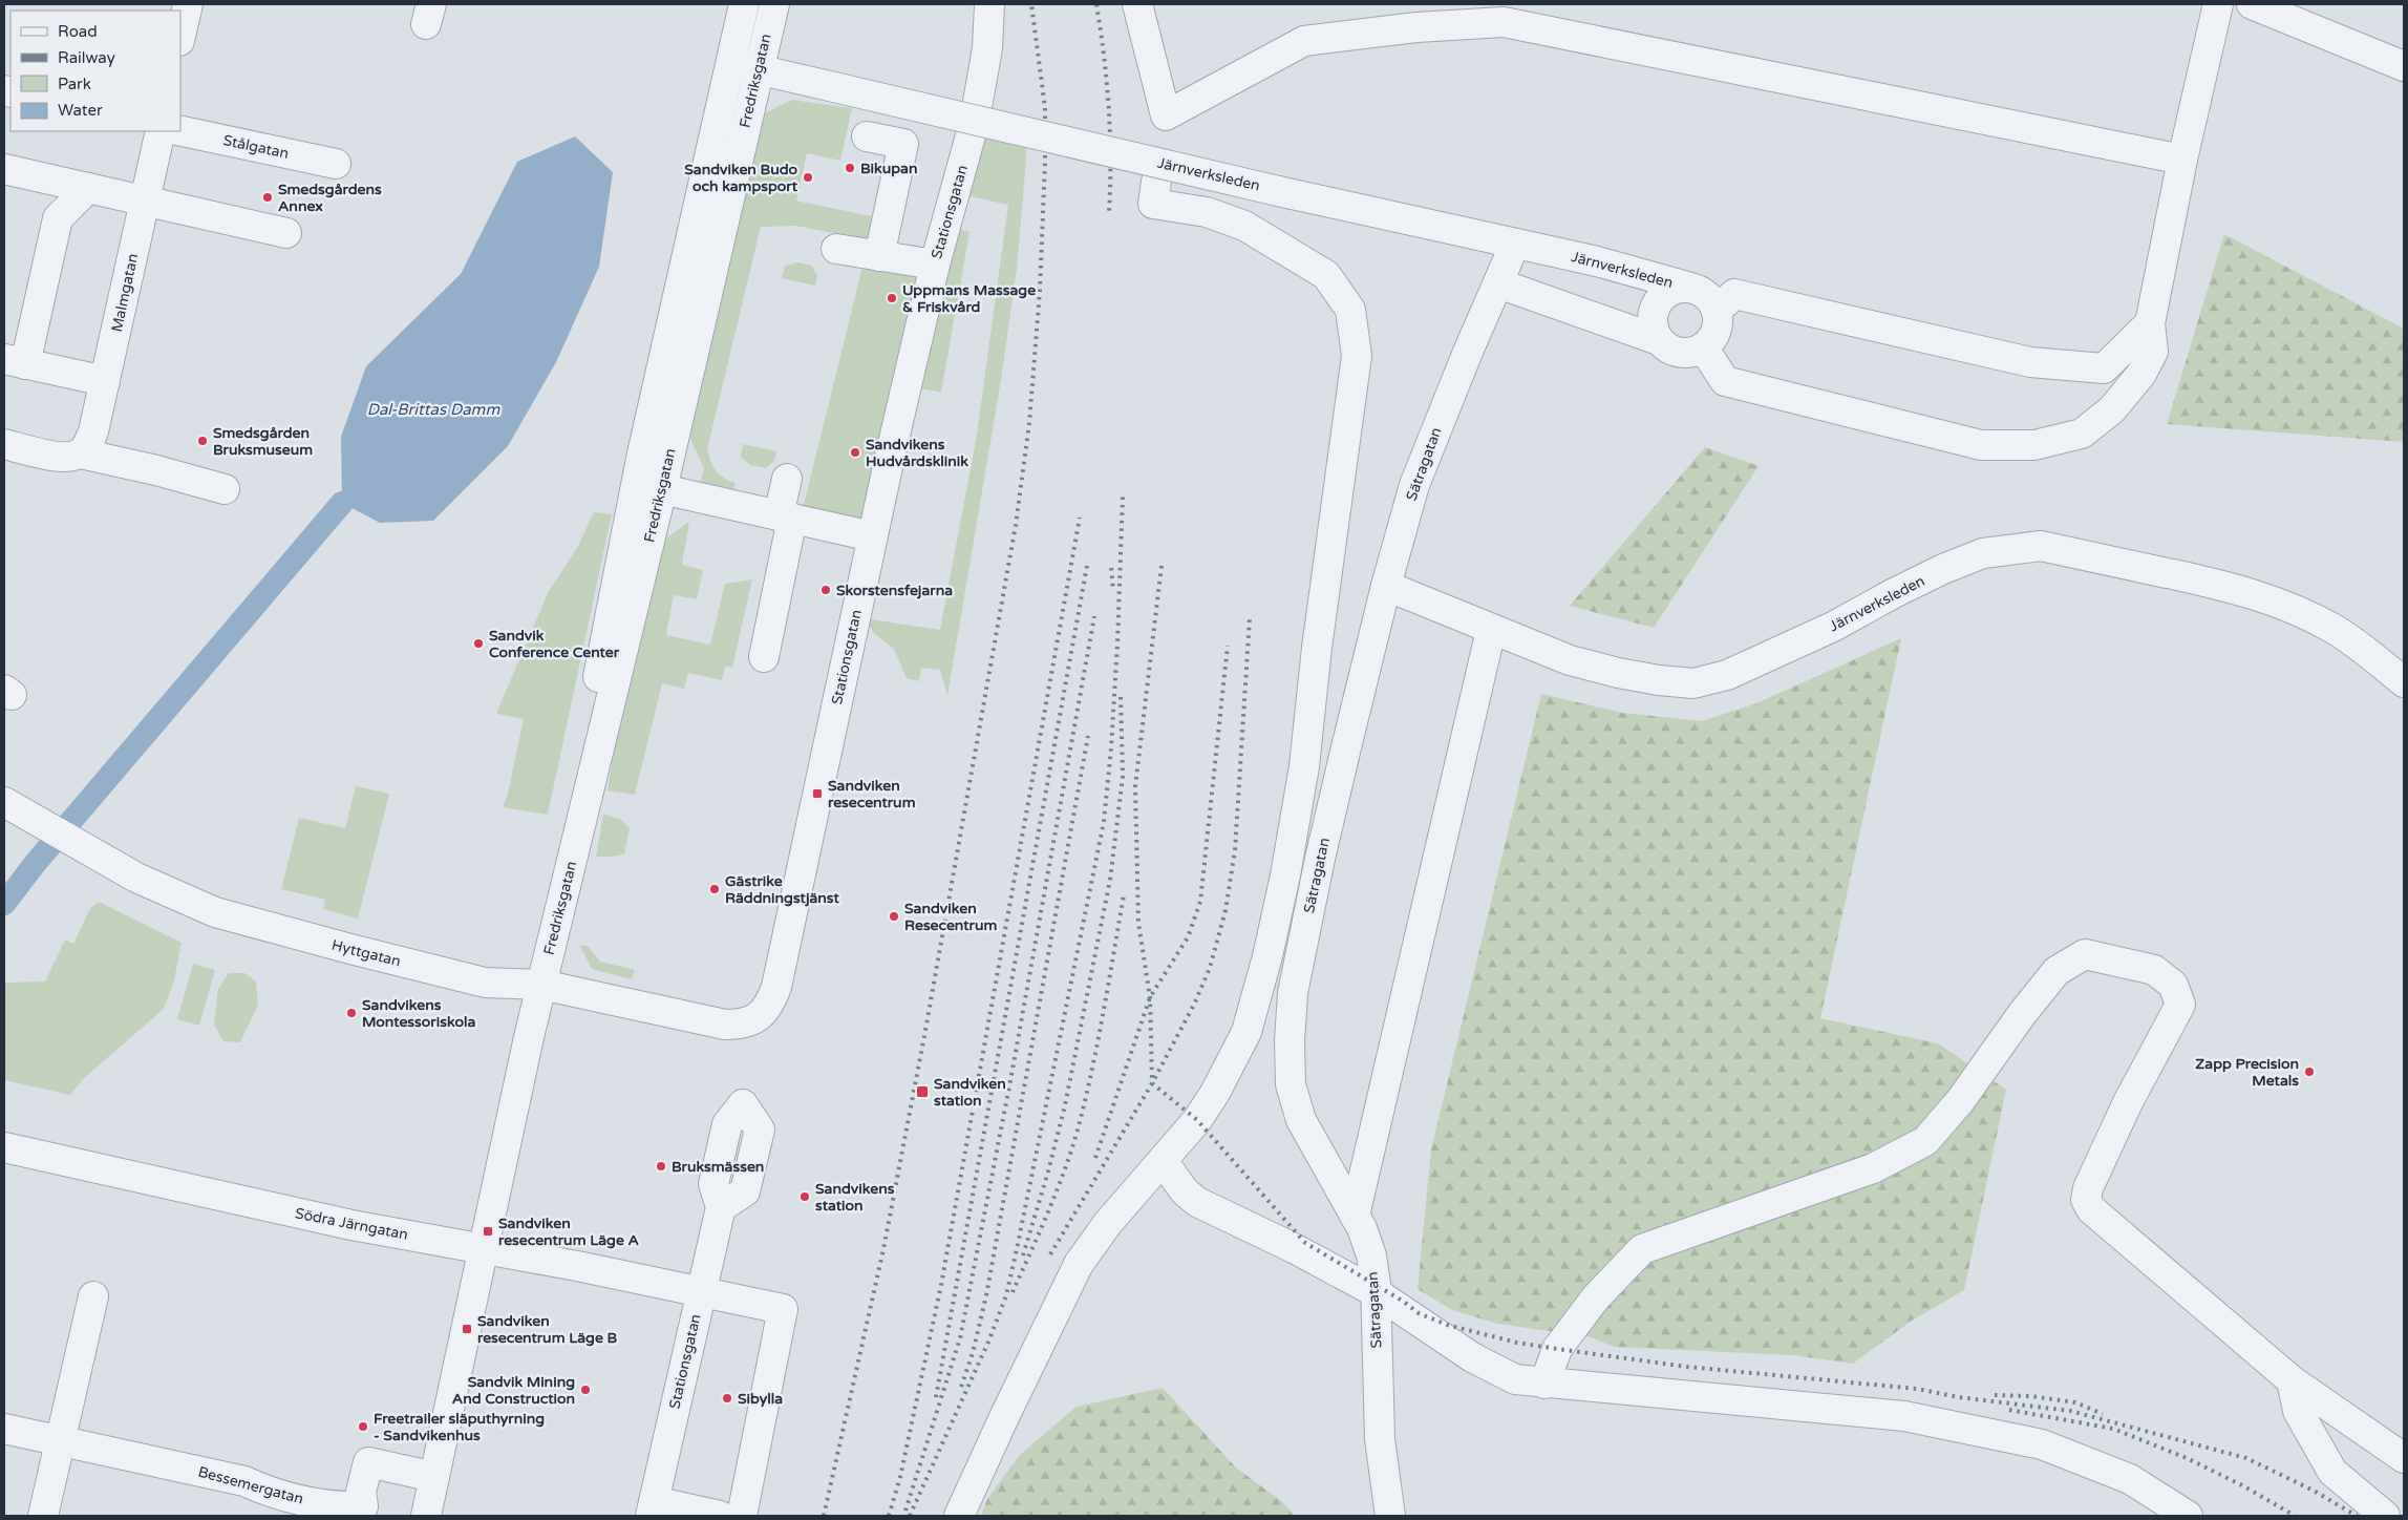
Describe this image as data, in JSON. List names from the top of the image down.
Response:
{
  "streets": {
    "street": [
      "Fredriksgatan",
      "Stålgatan",
      "Järnverksleden",
      "Stationsgatan",
      "Malmgatan",
      "Sätragatan",
      "Hyttgatan",
      "Södra Järngatan",
      "Bessemergatan"
    ]
  },
  "crossings": [
    ["Fredriksgatan", "Järnverksleden"],
    ["Fredriksgatan", "Hyttgatan"],
    ["Fredriksgatan", "Södra Järngatan"],
    ["Fredriksgatan", "Bessemergatan"],
    ["Järnverksleden", "Sätragatan"],
    ["Stationsgatan", "Hyttgatan"],
    ["Stationsgatan", "Södra Järngatan"]
  ],
  "water": ["Dal-Brittas Damm"],
  "places": {
    "other": [
      "Bikupan",
      "Sandviken Budo och kampsport",
      "Smedsgårdens Annex",
      "Uppmans Massage & Friskvård",
      "Smedsgården Bruksmuseum",
      "Sandvikens Hudvårdsklinik",
      "Skorstensfejarna",
      "Sandvik Conference Center",
      "Gästrike Räddningstjänst",
      "Sandviken Resecentrum",
      "Sandvikens Montessoriskola",
      "Zapp Precision Metals",
      "Bruksmässen",
      "Sandvikens station",
      "Sandvik Mining And Construction",
      "Sibylla",
      "Freetrailer släputhyrning - Sandvikenhus"
    ],
    "transit": [
      "Sandviken resecentrum",
      "Sandviken station",
      "Sandviken resecentrum Läge A",
      "Sandviken resecentrum Läge B"
    ]
  },
  "legend": [
    "Road",
    "Railway",
    "Park",
    "Water"
  ]
}
